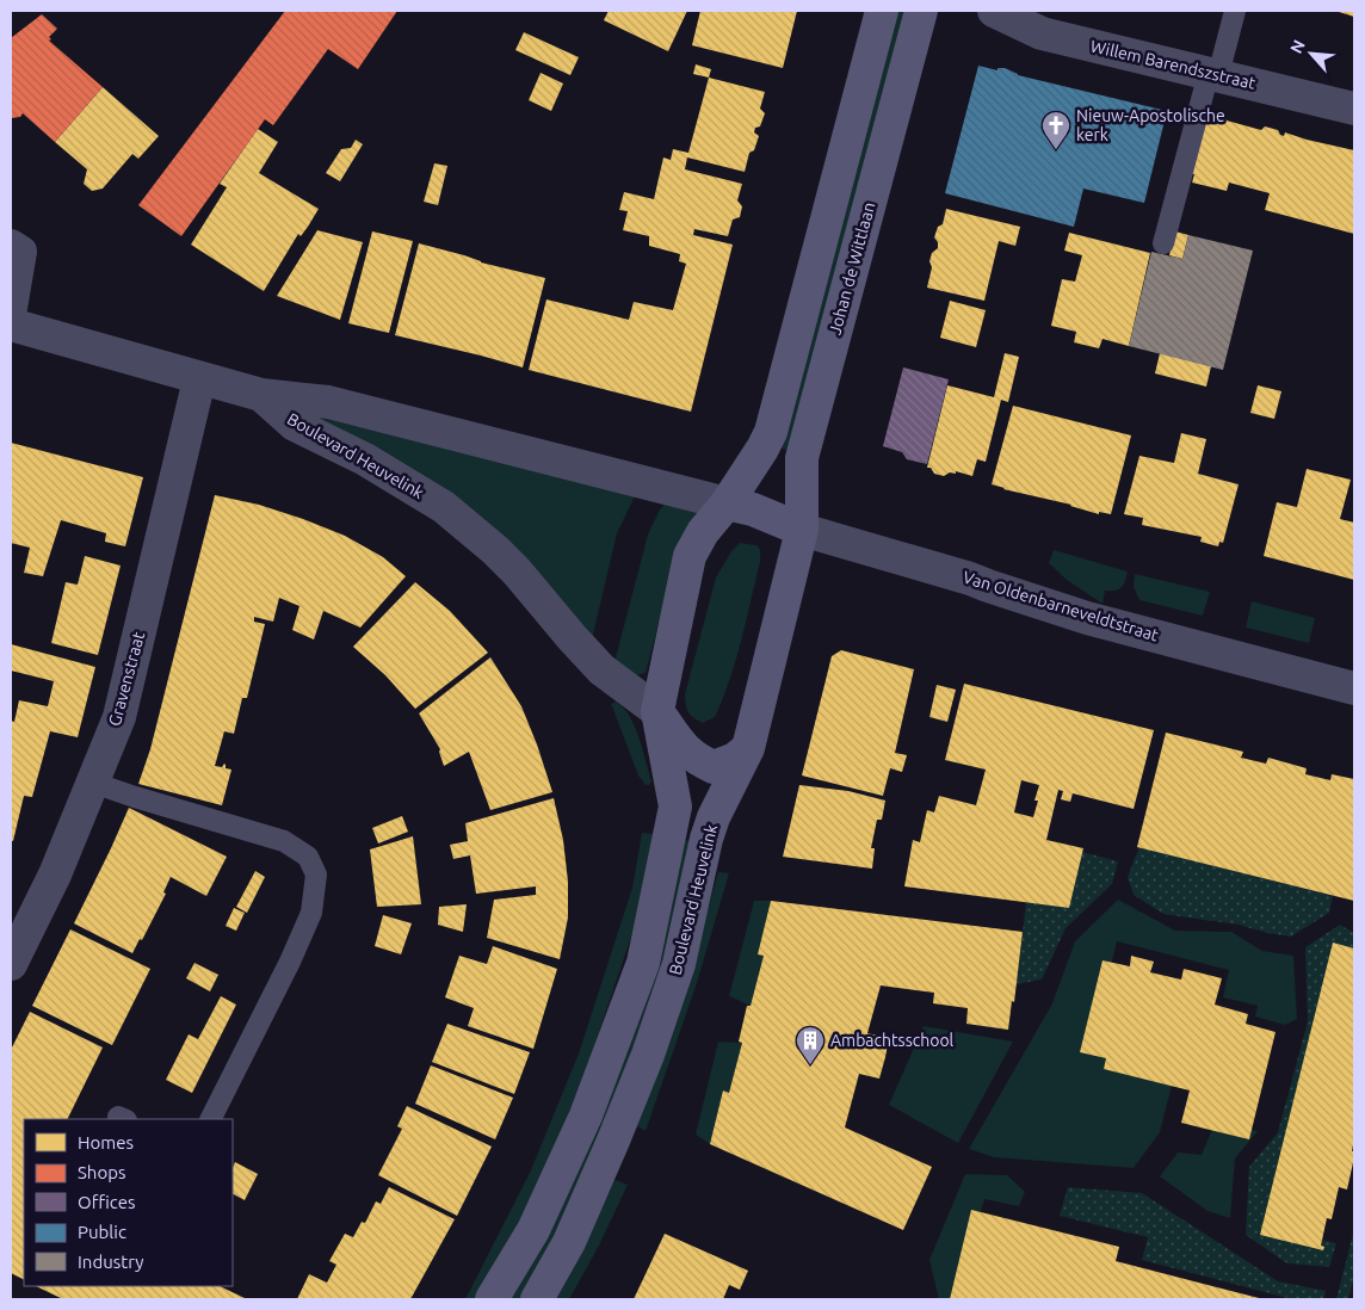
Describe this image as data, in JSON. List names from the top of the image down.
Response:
{
  "streets": {
    "main road": ["Johan de Wittlaan", "Boulevard Heuvelink"],
    "street": ["Willem Barendszstraat", "Van Oldenbarneveldtstraat", "Gravenstraat"]
  },
  "crossings": [
    ["Johan de Wittlaan", "Boulevard Heuvelink"],
    ["Johan de Wittlaan", "Van Oldenbarneveldtstraat"],
    ["Boulevard Heuvelink", "Van Oldenbarneveldtstraat"],
    ["Boulevard Heuvelink", "Gravenstraat"]
  ],
  "places": {
    "church": ["Nieuw-Apostolische kerk"],
    "building": ["Ambachtsschool"]
  },
  "legend": [
    "Homes",
    "Shops",
    "Offices",
    "Public",
    "Industry"
  ],
  "north": "top left"
}
